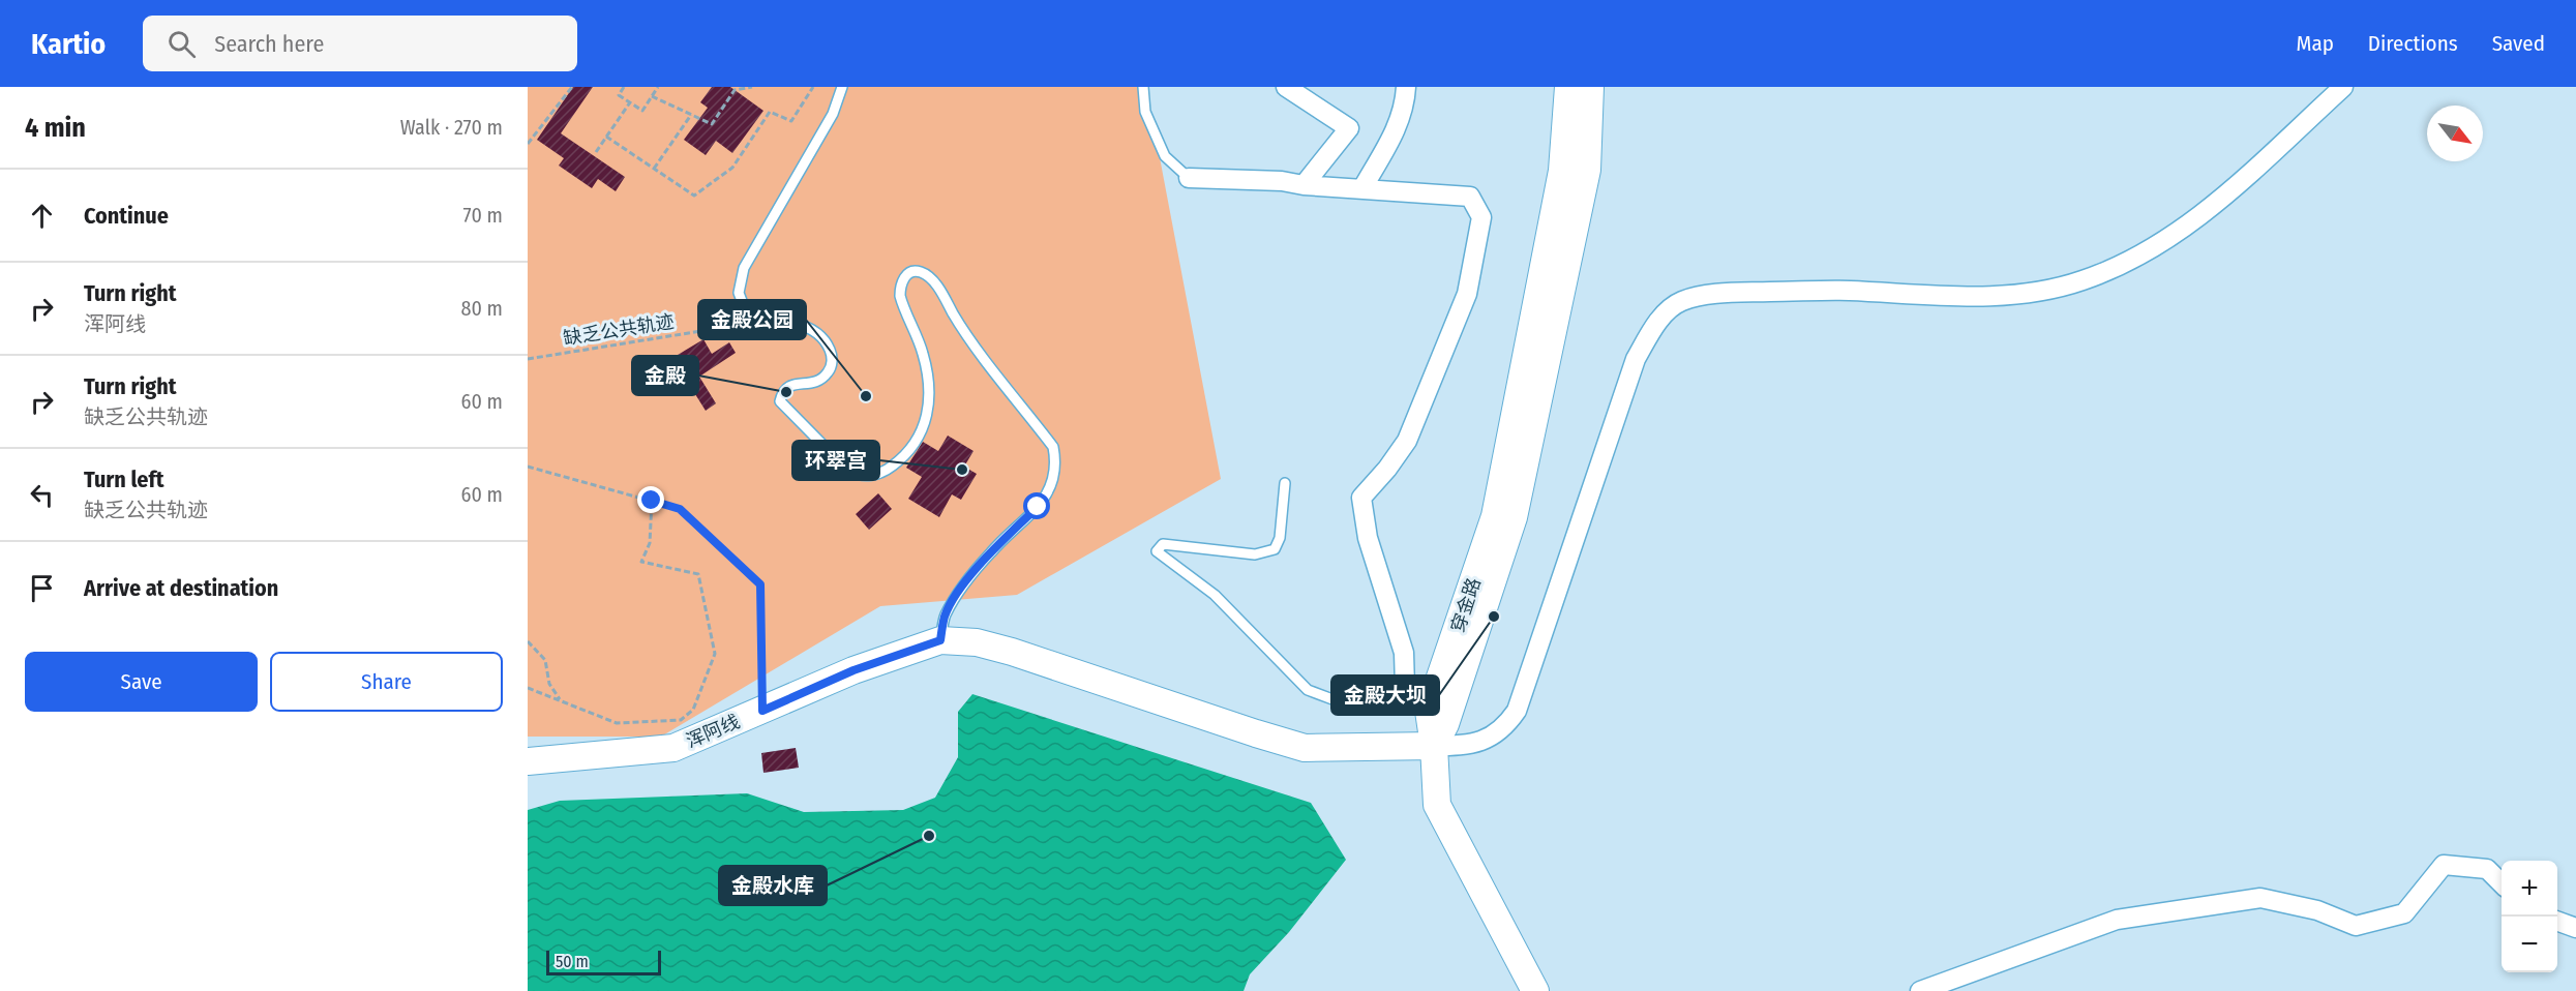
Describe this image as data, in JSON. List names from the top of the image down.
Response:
{
  "streets": {
    "main road": ["穿金路", "浑阿线"],
    "path": ["缺乏公共轨迹"]
  },
  "places": [
    "金殿",
    "金殿公园",
    "环翠宫",
    "金殿大坝",
    "金殿水库"
  ],
  "scale_bar": "50 m",
  "north": "bottom right",
  "page": {
    "header": "Kartio",
    "search": "Search here",
    "nav": ["Map", "Directions", "Saved"],
    "heading": ["4 min", "Walk · 270 m"],
    "list": [
      ["Continue", "70 m"],
      ["Turn right", "浑阿线", "80 m"],
      ["Turn right", "缺乏公共轨迹", "60 m"],
      ["Turn left", "缺乏公共轨迹", "60 m"],
      "Arrive at destination"
    ],
    "buttons": ["Save", "Share"],
    "map_buttons": ["+", "−"],
    "scale": "50 m"
  }
}
